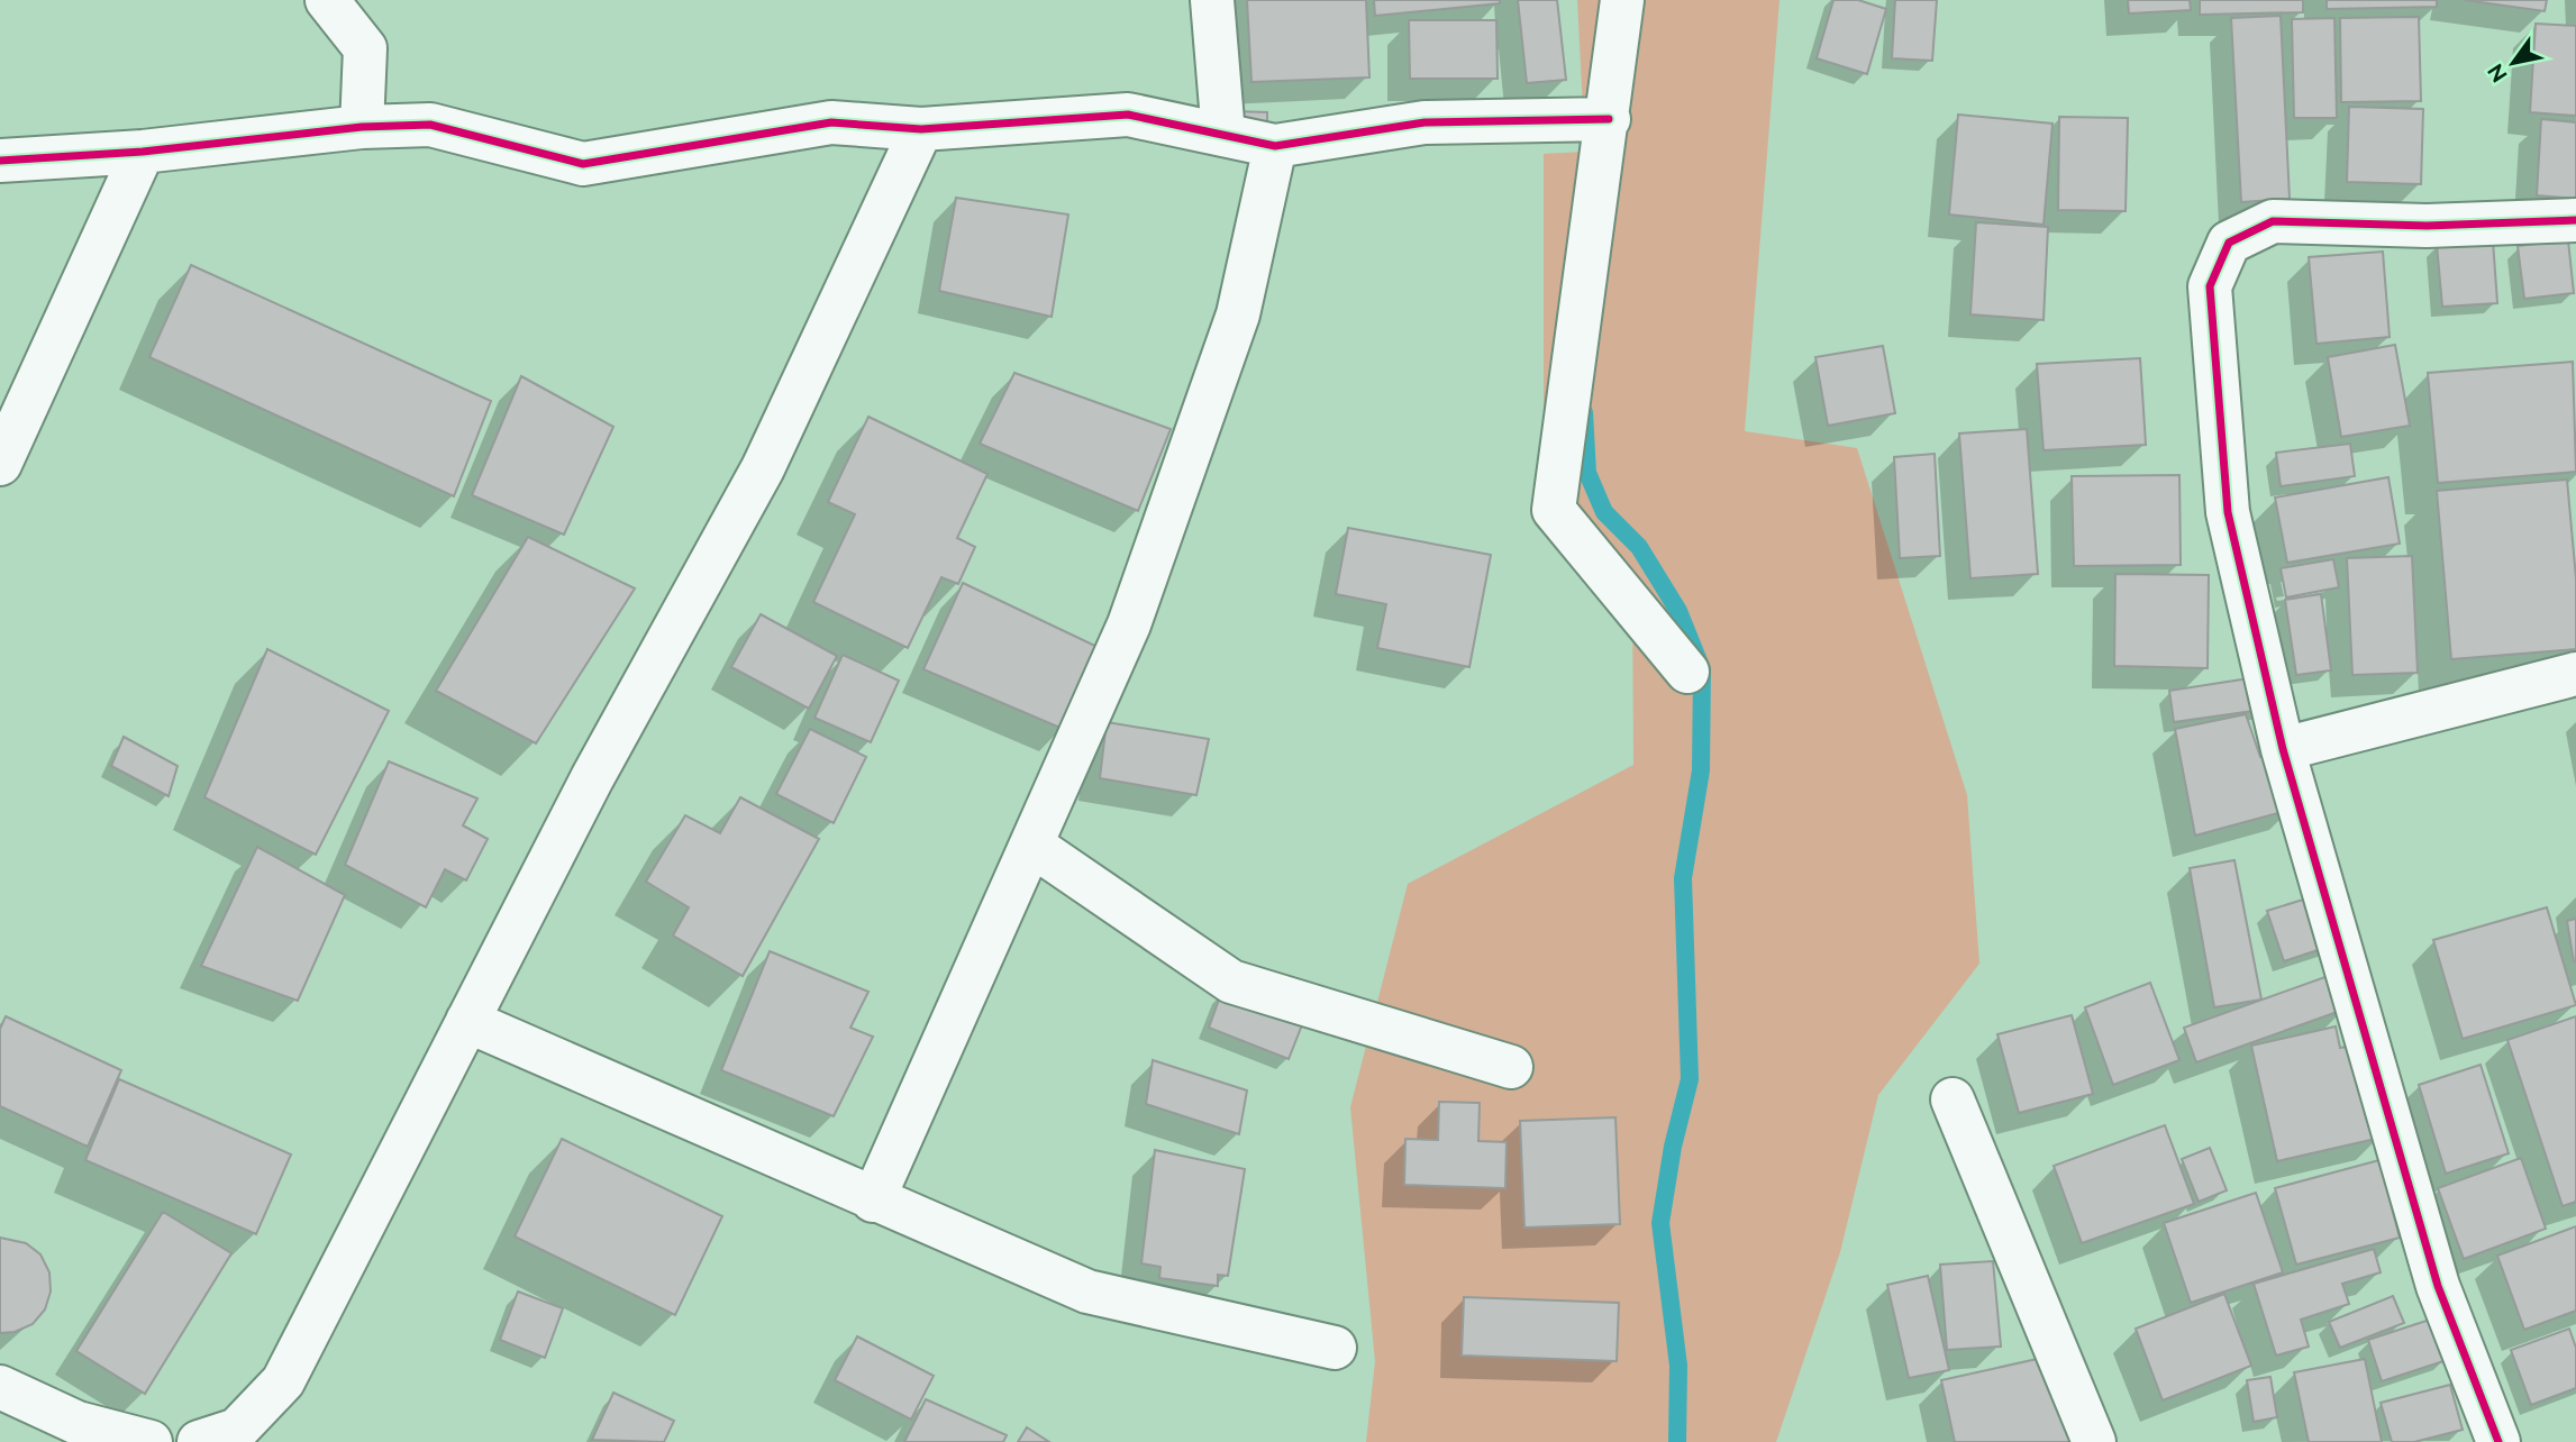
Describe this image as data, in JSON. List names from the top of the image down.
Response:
{
  "north": "bottom left"
}
